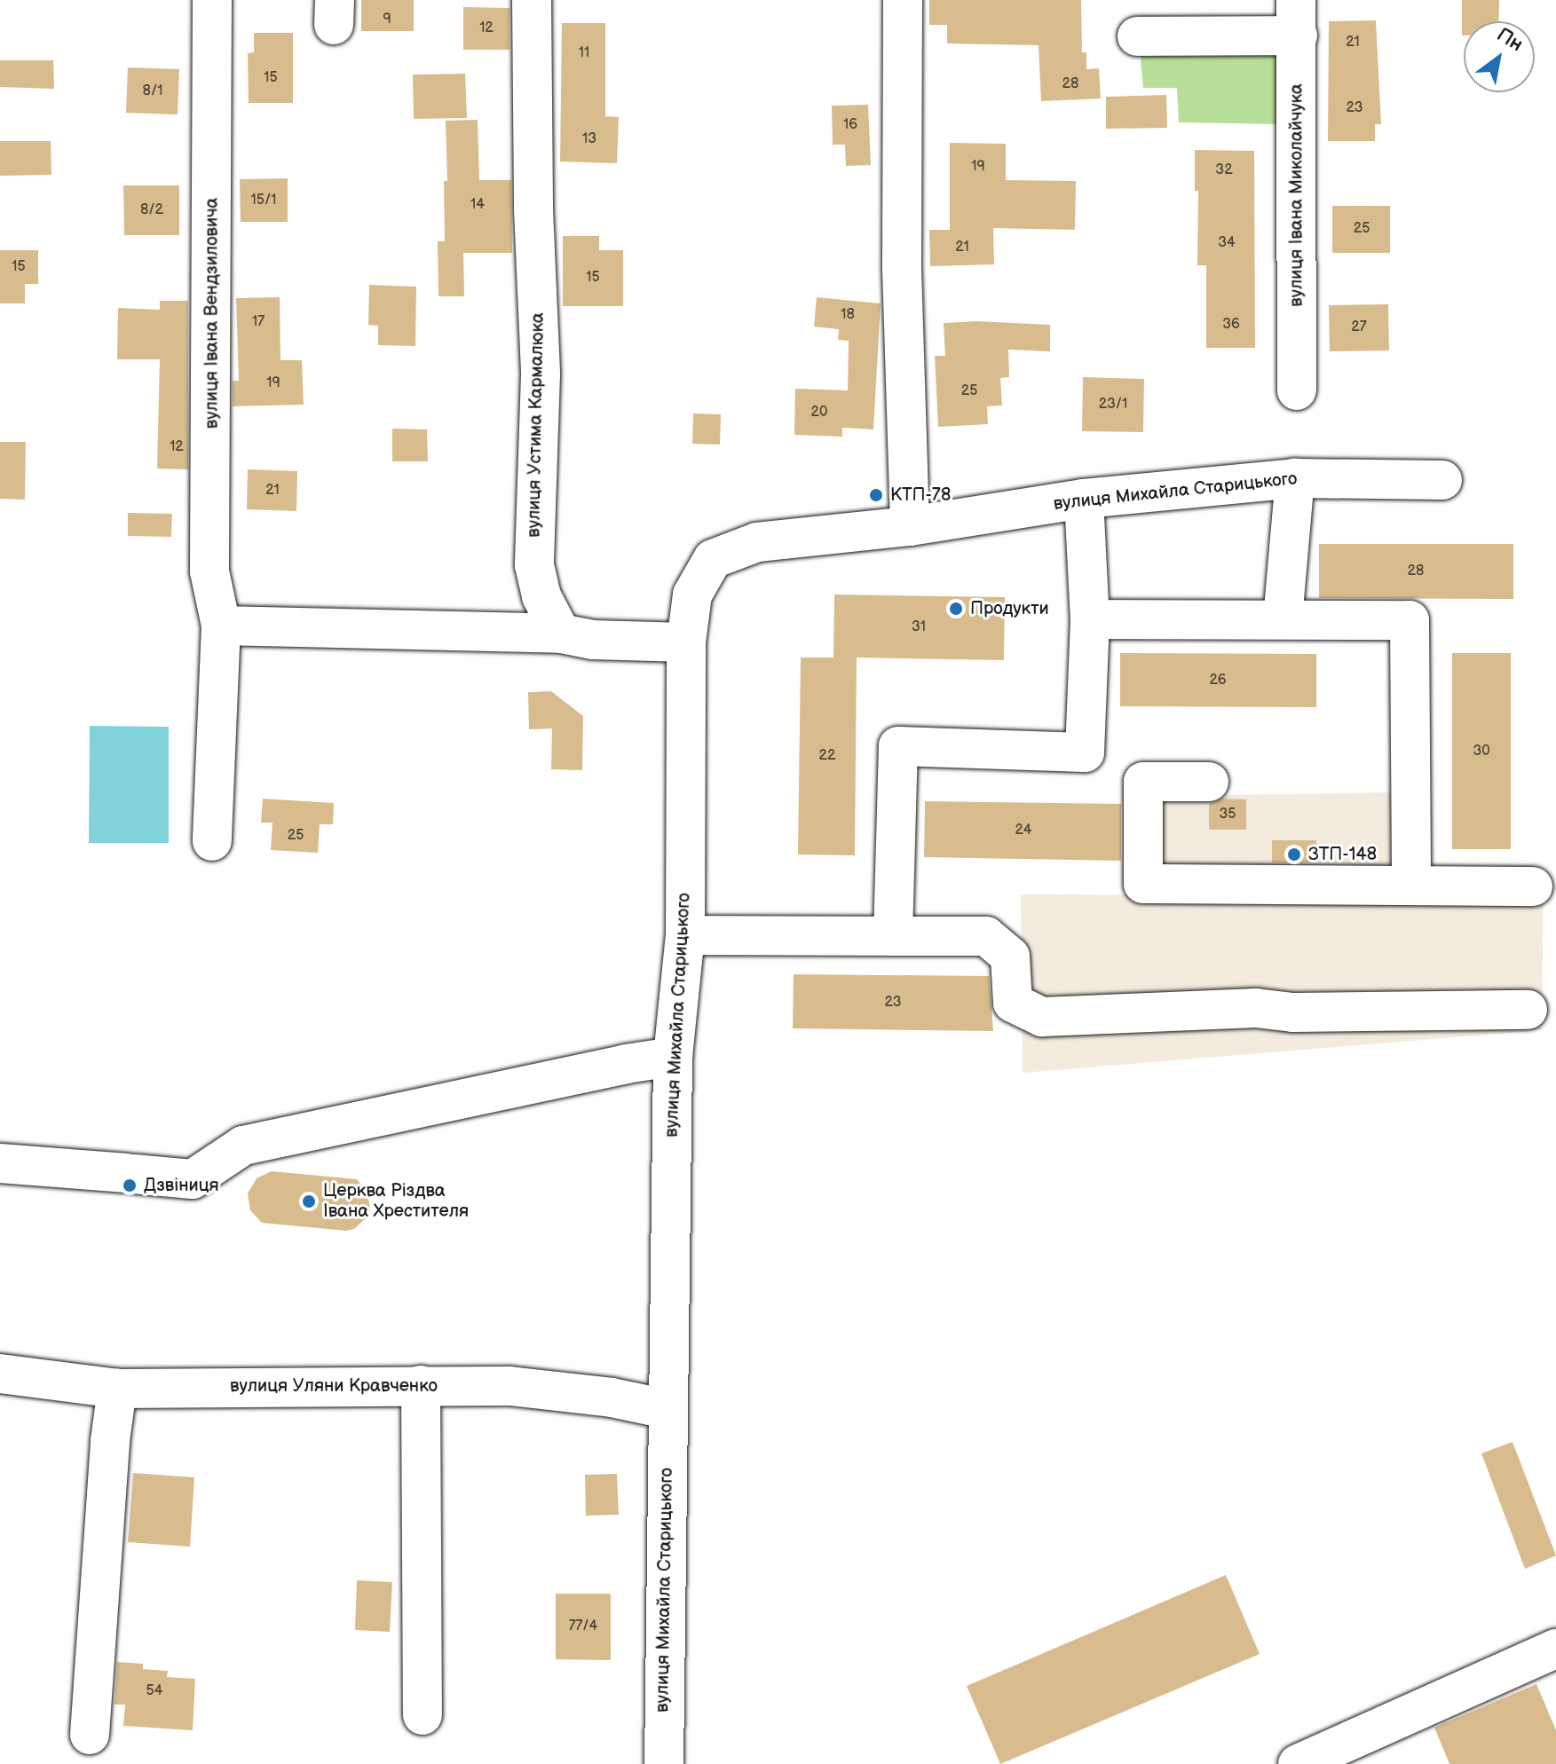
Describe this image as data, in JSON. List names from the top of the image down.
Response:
{
  "streets": {
    "street": [
      "вулиця Івана Миколайчука",
      "вулиця Івана Вендзиловича",
      "вулиця Устима Кармалюка",
      "вулиця Михайла Старицького",
      "вулиця Уляни Кравченко"
    ]
  },
  "crossings": [
    ["вулиця Михайла Старицького", "вулиця Уляни Кравченко"]
  ],
  "places": [
    "КТП-78",
    "Продукти",
    "ЗТП-148",
    "Дзвіниця",
    "Церква Різдва Івана Хрестителя"
  ],
  "house_numbers": [
    "9",
    "12",
    "21",
    "11",
    "15",
    "28",
    "8/1",
    "23",
    "16",
    "13",
    "19",
    "32",
    "15/1",
    "14",
    "8/2",
    "25",
    "34",
    "21",
    "15",
    "15",
    "18",
    "17",
    "36",
    "27",
    "19",
    "25",
    "23/1",
    "20",
    "12",
    "21",
    "28",
    "31",
    "26",
    "30",
    "22",
    "35",
    "24",
    "25",
    "23",
    "77/4",
    "54"
  ],
  "north": "top right"
}
